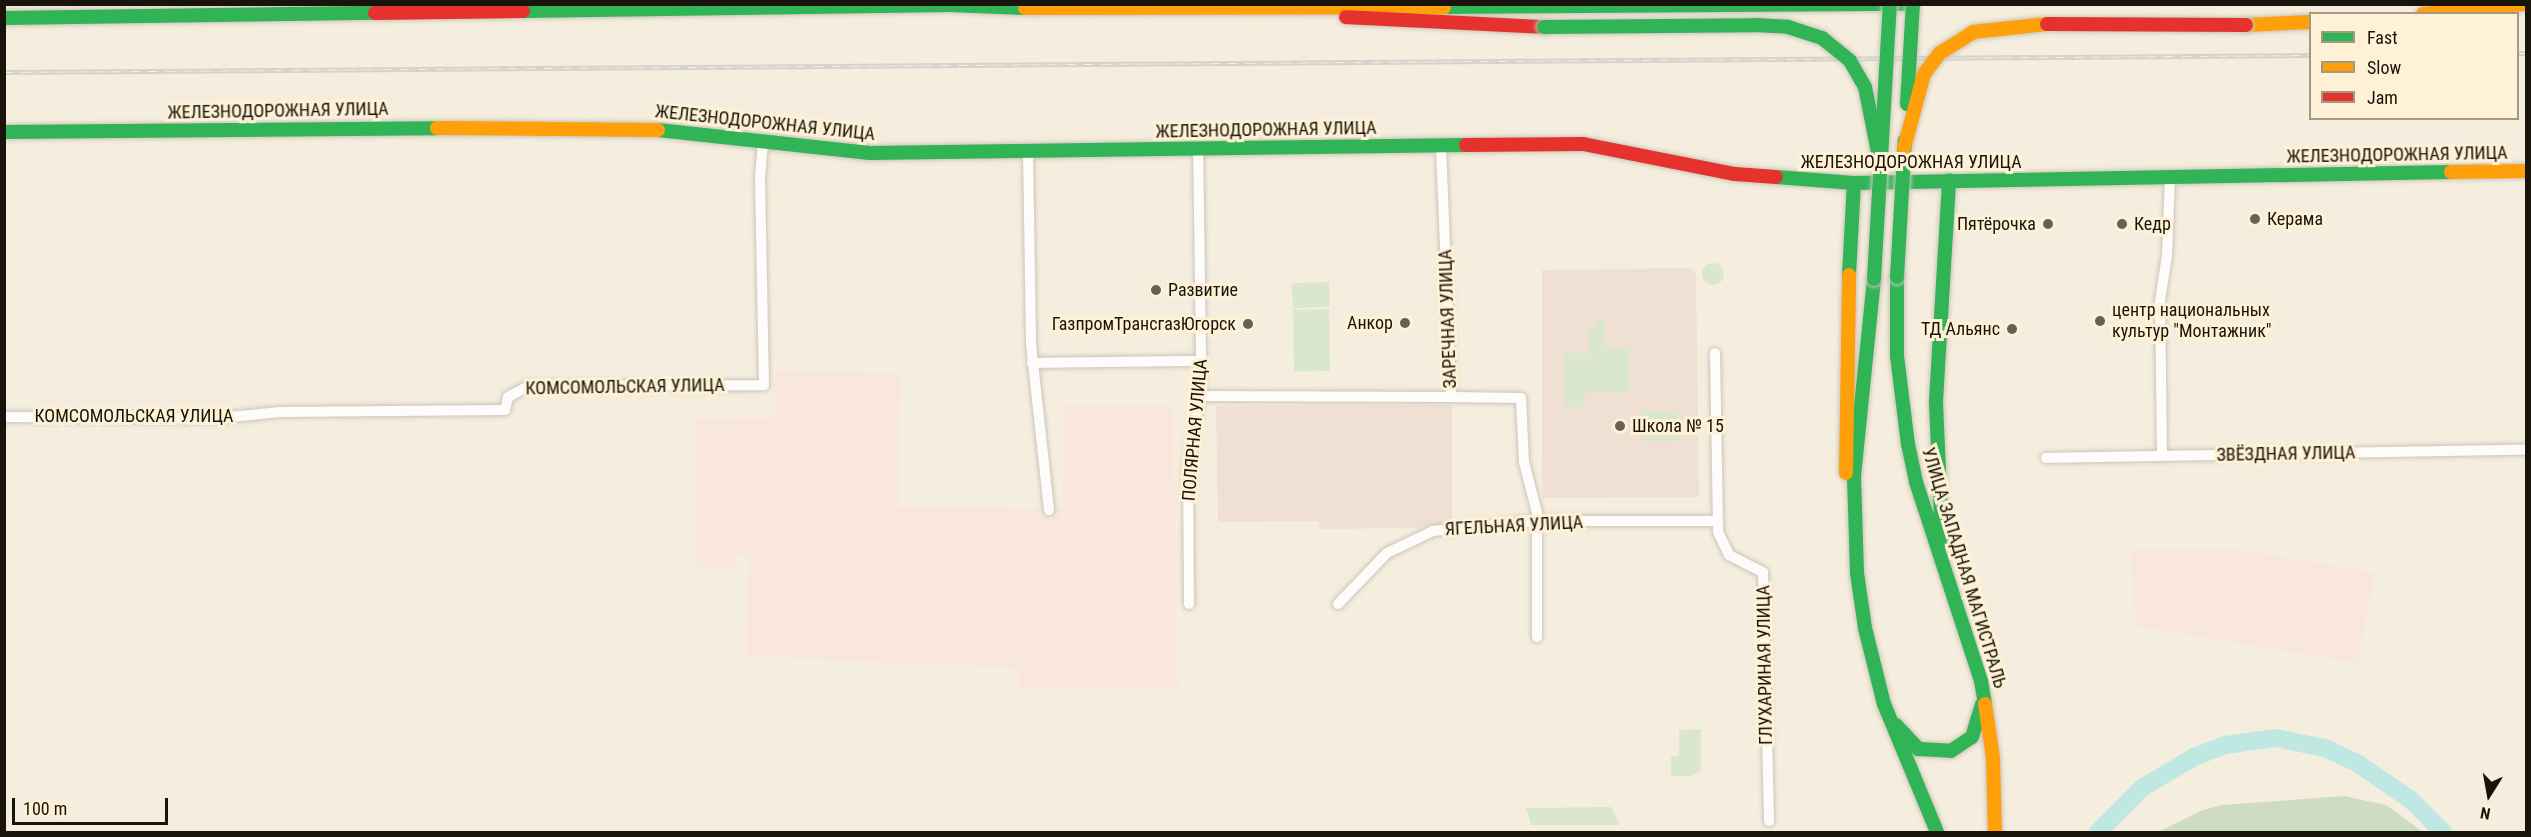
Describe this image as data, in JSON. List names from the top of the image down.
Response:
{
  "streets": {
    "main road": ["ЖЕЛЕЗНОДОРОЖНАЯ УЛИЦА", "УЛИЦА ЗАПАДНАЯ МАГИСТРАЛЬ"],
    "street": [
      "ЗАРЕЧНАЯ УЛИЦА",
      "КОМСОМОЛЬСКАЯ УЛИЦА",
      "ПОЛЯРНАЯ УЛИЦА",
      "ЗВЁЗДНАЯ УЛИЦА",
      "ЯГЕЛЬНАЯ УЛИЦА",
      "ГЛУХАРИНАЯ УЛИЦА"
    ]
  },
  "crossings": [
    ["ЖЕЛЕЗНОДОРОЖНАЯ УЛИЦА", "ЗАРЕЧНАЯ УЛИЦА"],
    ["ЖЕЛЕЗНОДОРОЖНАЯ УЛИЦА", "КОМСОМОЛЬСКАЯ УЛИЦА"],
    ["ЖЕЛЕЗНОДОРОЖНАЯ УЛИЦА", "ПОЛЯРНАЯ УЛИЦА"],
    ["ЗАРЕЧНАЯ УЛИЦА", "ЯГЕЛЬНАЯ УЛИЦА"],
    ["ЯГЕЛЬНАЯ УЛИЦА", "ГЛУХАРИНАЯ УЛИЦА"]
  ],
  "places": [
    "Керама",
    "Пятёрочка",
    "Кедр",
    "Развитие",
    "центр национальных культур \"Монтажник\"",
    "Анкор",
    "ГазпромТрансгазЮгорск",
    "ТД Альянс",
    "Школа № 15"
  ],
  "legend": ["Fast", "Slow", "Jam"],
  "scale_bar": "100 m",
  "north": "bottom"
}
